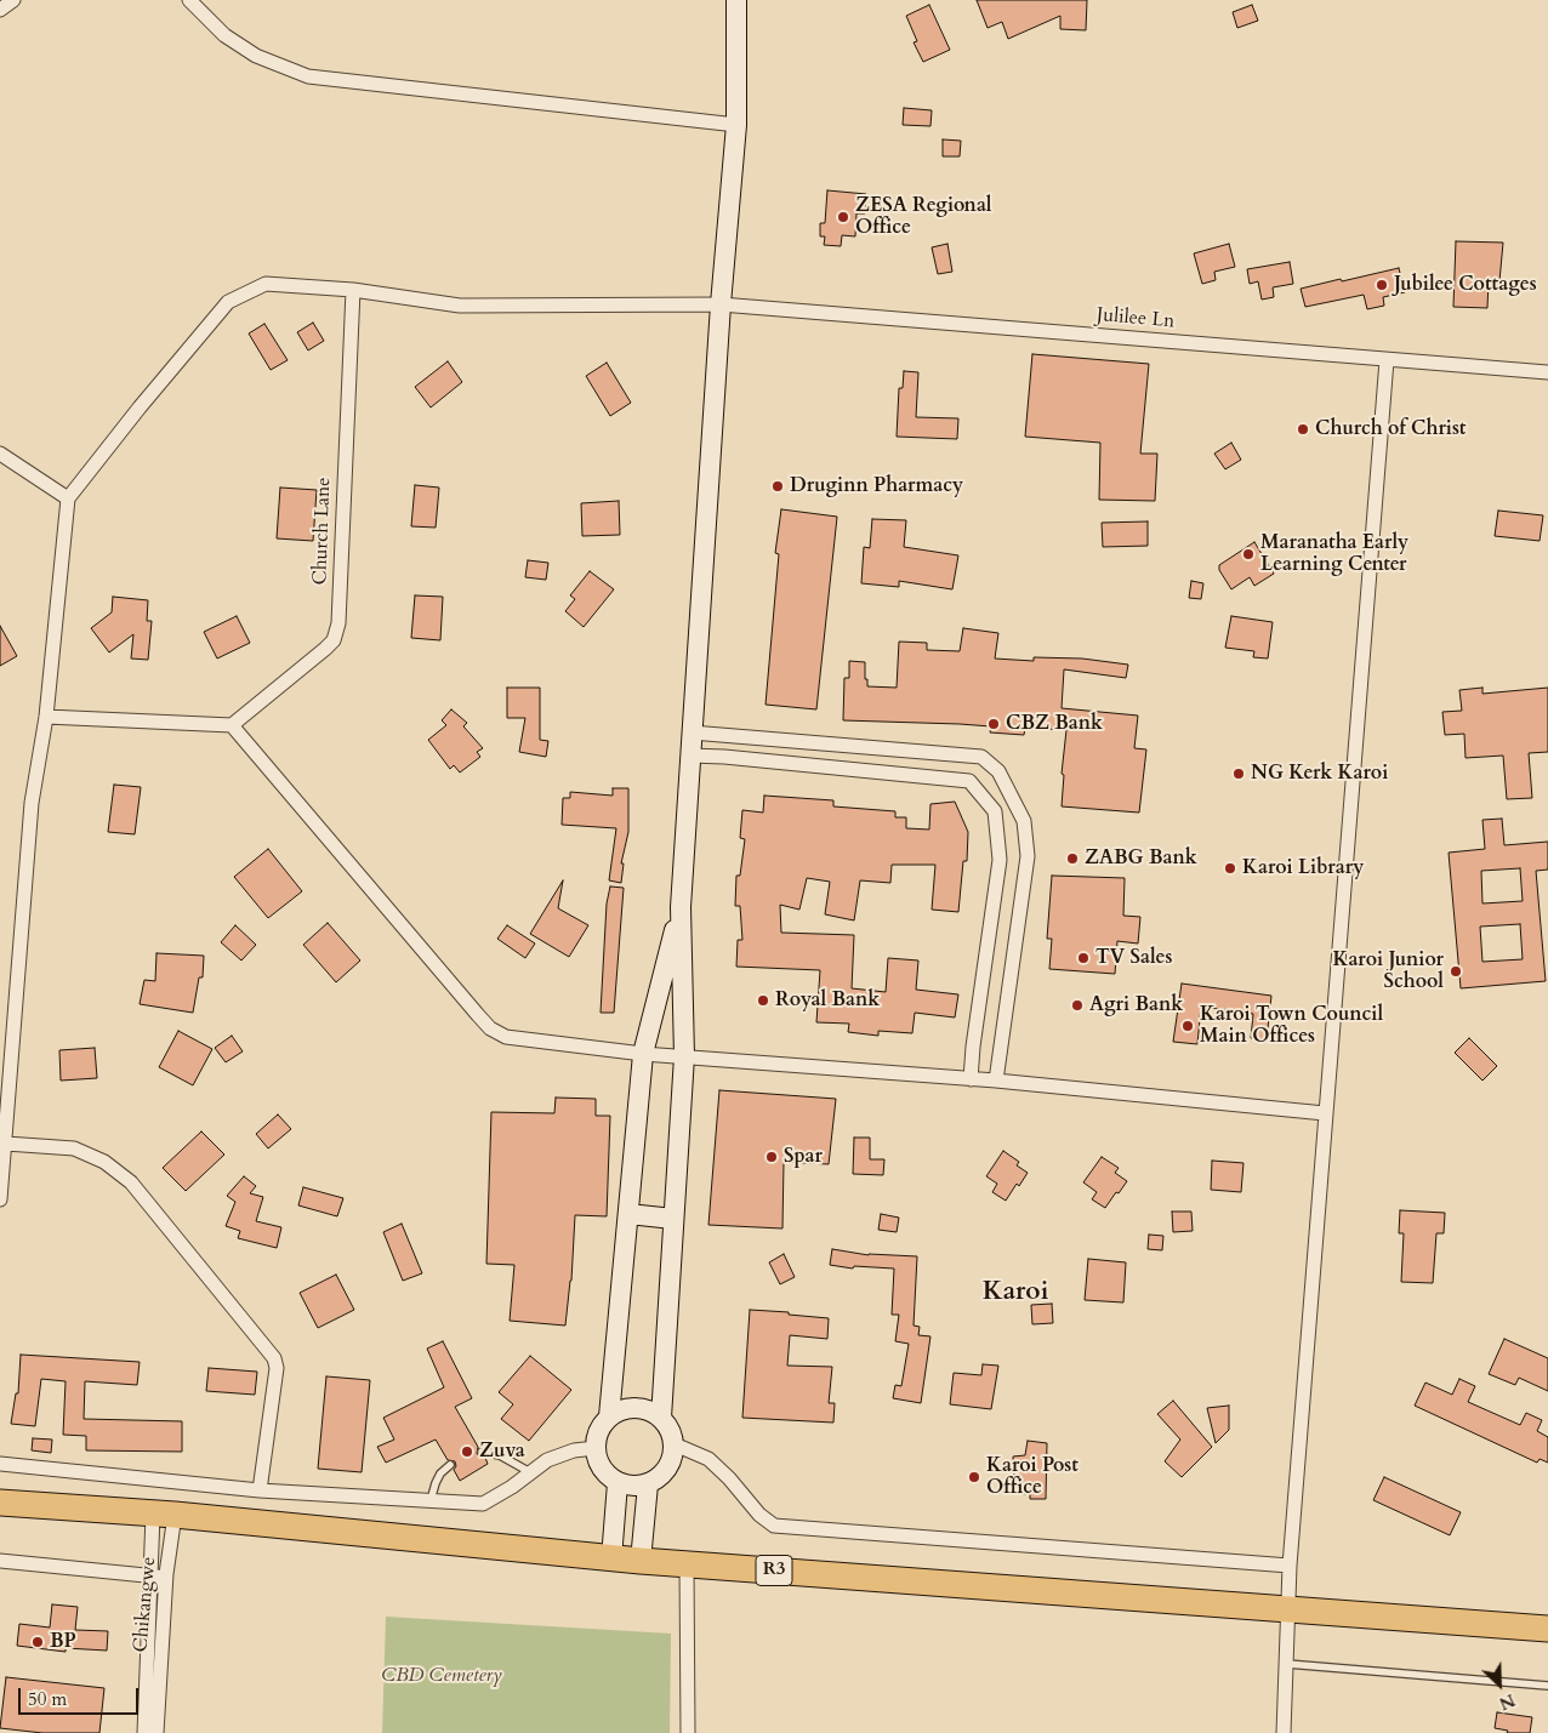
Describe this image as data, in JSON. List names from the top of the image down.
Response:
{
  "streets": {
    "highway": ["R3"],
    "street": ["Julilee Ln", "Church Lane", "Chikangwe"]
  },
  "crossings": [
    ["Julilee Ln", "Church Lane"],
    ["R3", "Chikangwe"]
  ],
  "districts": ["Karoi"],
  "parks": ["CBD Cemetery"],
  "places": [
    "ZESA Regional Office",
    "Jubilee Cottages",
    "Church of Christ",
    "Druginn Pharmacy",
    "Maranatha Early Learning Center",
    "CBZ Bank",
    "NG Kerk Karoi",
    "ZABG Bank",
    "Karoi Library",
    "TV Sales",
    "Karoi Junior School",
    "Royal Bank",
    "Agri Bank",
    "Karoi Town Council Main Offices",
    "Spar",
    "Zuva",
    "Karoi Post Office",
    "BP"
  ],
  "scale_bar": "50 m",
  "north": "bottom right"
}
